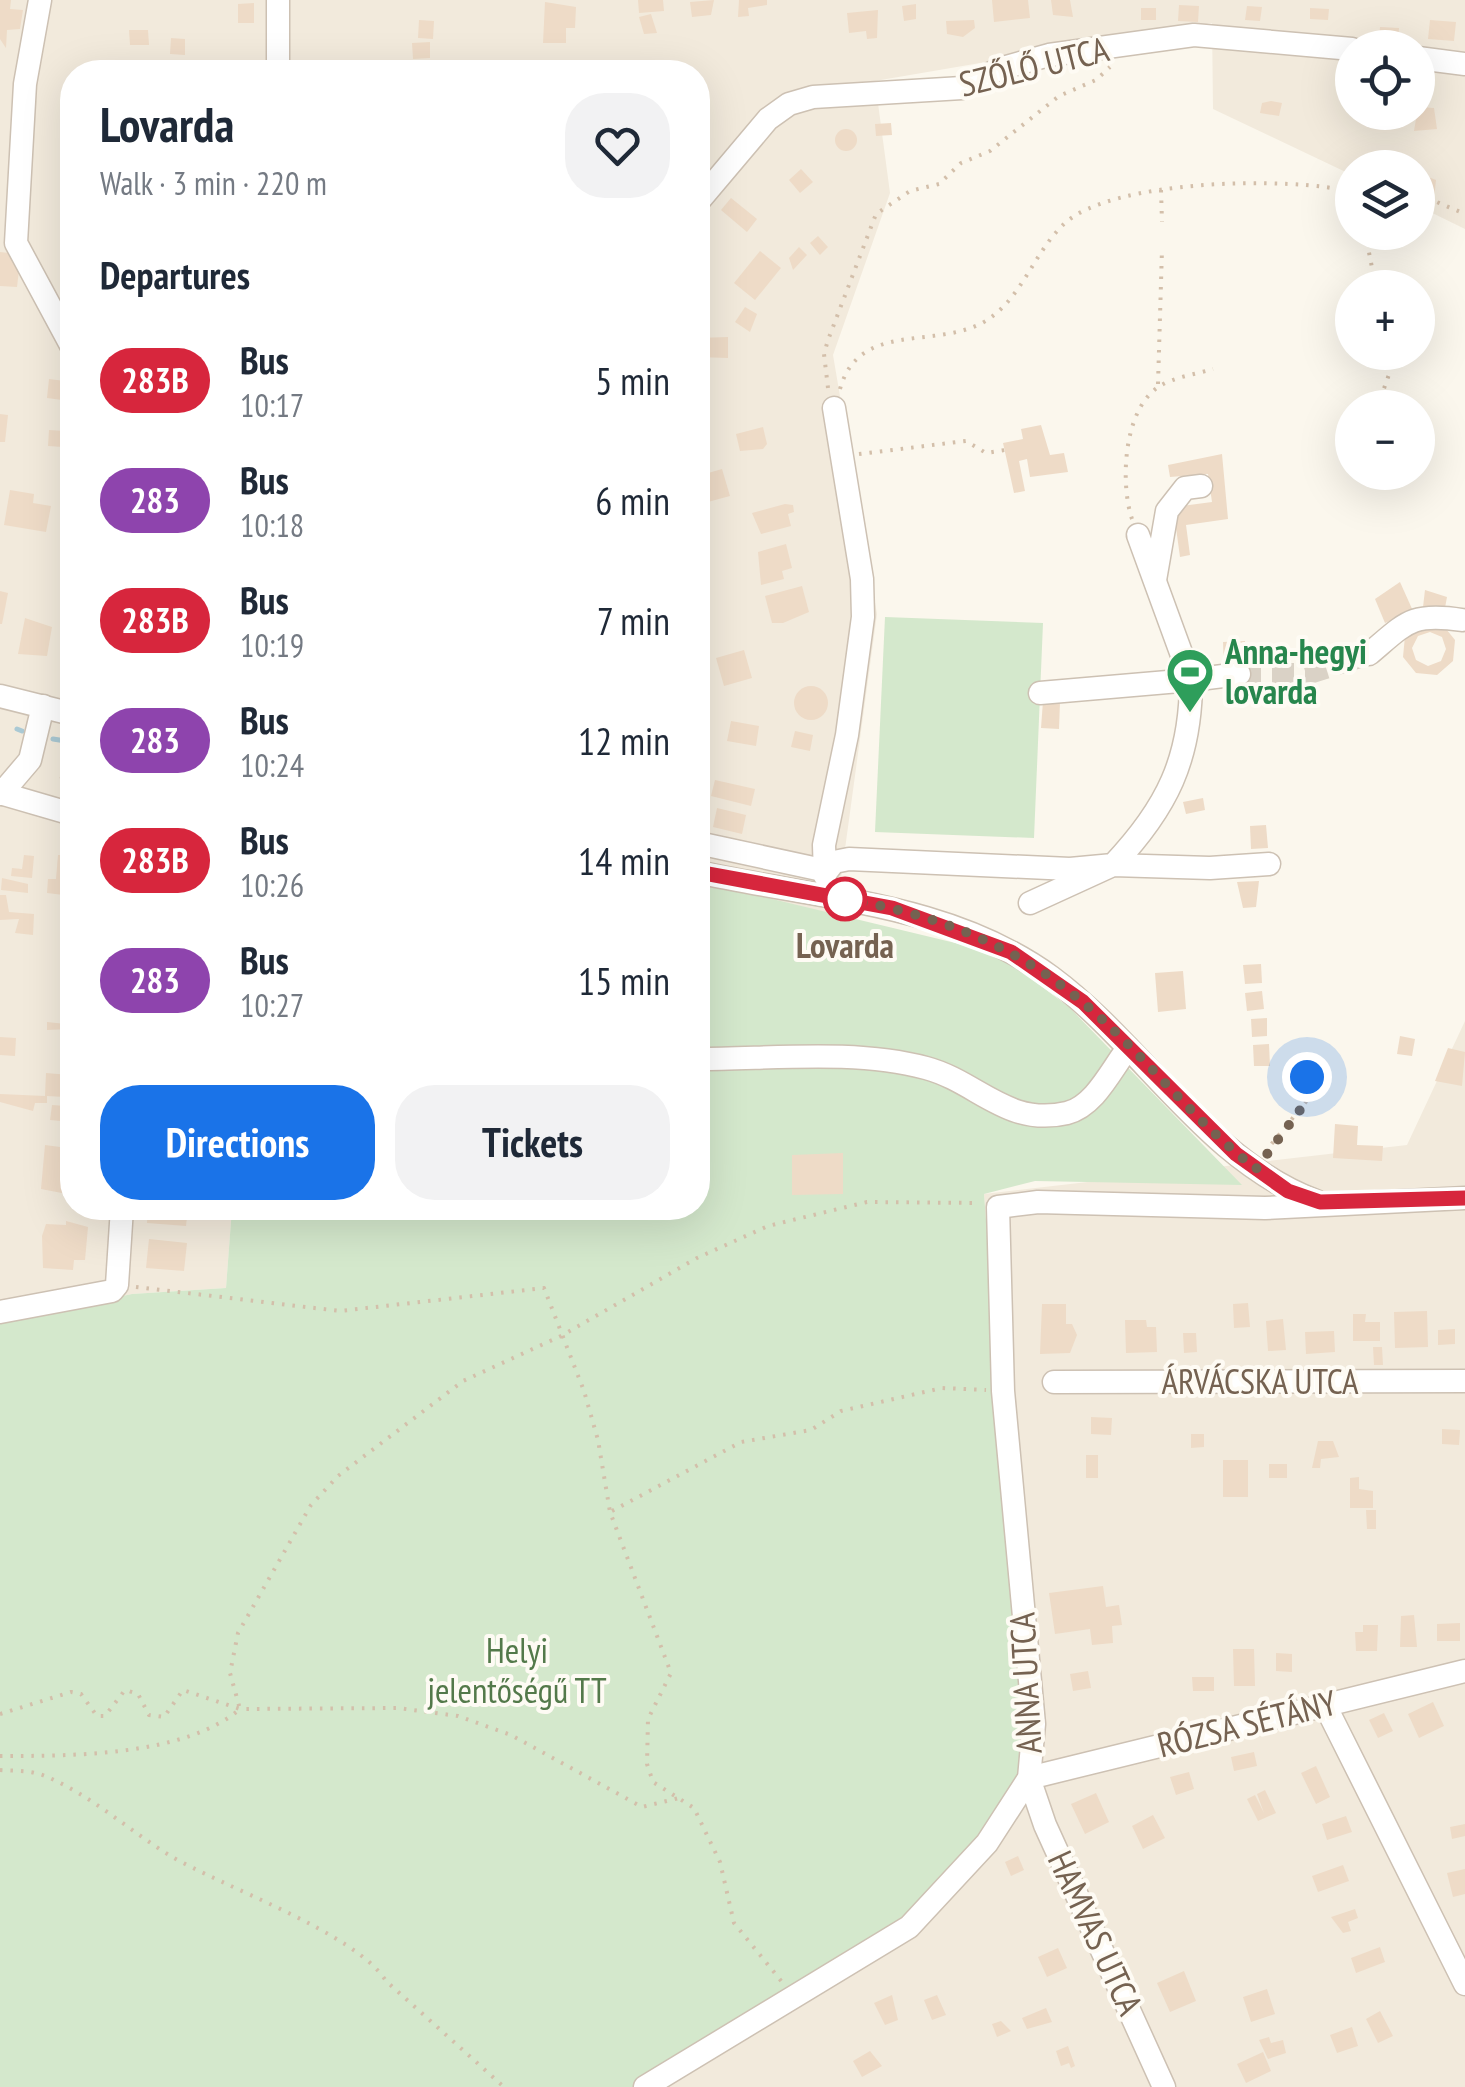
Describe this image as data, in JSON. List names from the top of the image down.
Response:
{
  "streets": {
    "street": [
      "SZŐLŐ UTCA",
      "ÁRVÁCSKA UTCA",
      "ANNA UTCA",
      "RÓZSA SÉTÁNY",
      "HAMVAS UTCA"
    ]
  },
  "crossings": [
    ["ANNA UTCA", "RÓZSA SÉTÁNY"],
    ["ANNA UTCA", "HAMVAS UTCA"],
    ["RÓZSA SÉTÁNY", "HAMVAS UTCA"]
  ],
  "parks": ["Helyi jelentőségű TT"],
  "places": {
    "sports": ["Anna-hegyi lovarda"],
    "other": ["Lovarda"]
  },
  "lines": ["bus line 283B"],
  "page": {
    "map_buttons": ["+", "−"],
    "heading": [
      ["Lovarda", "Walk · 3 min · 220 m"],
      "Departures"
    ],
    "list": [
      {
        "mark": "283B",
        "name": "Bus",
        "note": "10:17",
        "value": "5 min"
      },
      {
        "mark": "283",
        "name": "Bus",
        "note": "10:18",
        "value": "6 min"
      },
      {
        "mark": "283B",
        "name": "Bus",
        "note": "10:19",
        "value": "7 min"
      },
      {
        "mark": "283",
        "name": "Bus",
        "note": "10:24",
        "value": "12 min"
      },
      {
        "mark": "283B",
        "name": "Bus",
        "note": "10:26",
        "value": "14 min"
      },
      {
        "mark": "283",
        "name": "Bus",
        "note": "10:27",
        "value": "15 min"
      }
    ],
    "buttons": ["Directions", "Tickets"]
  }
}
